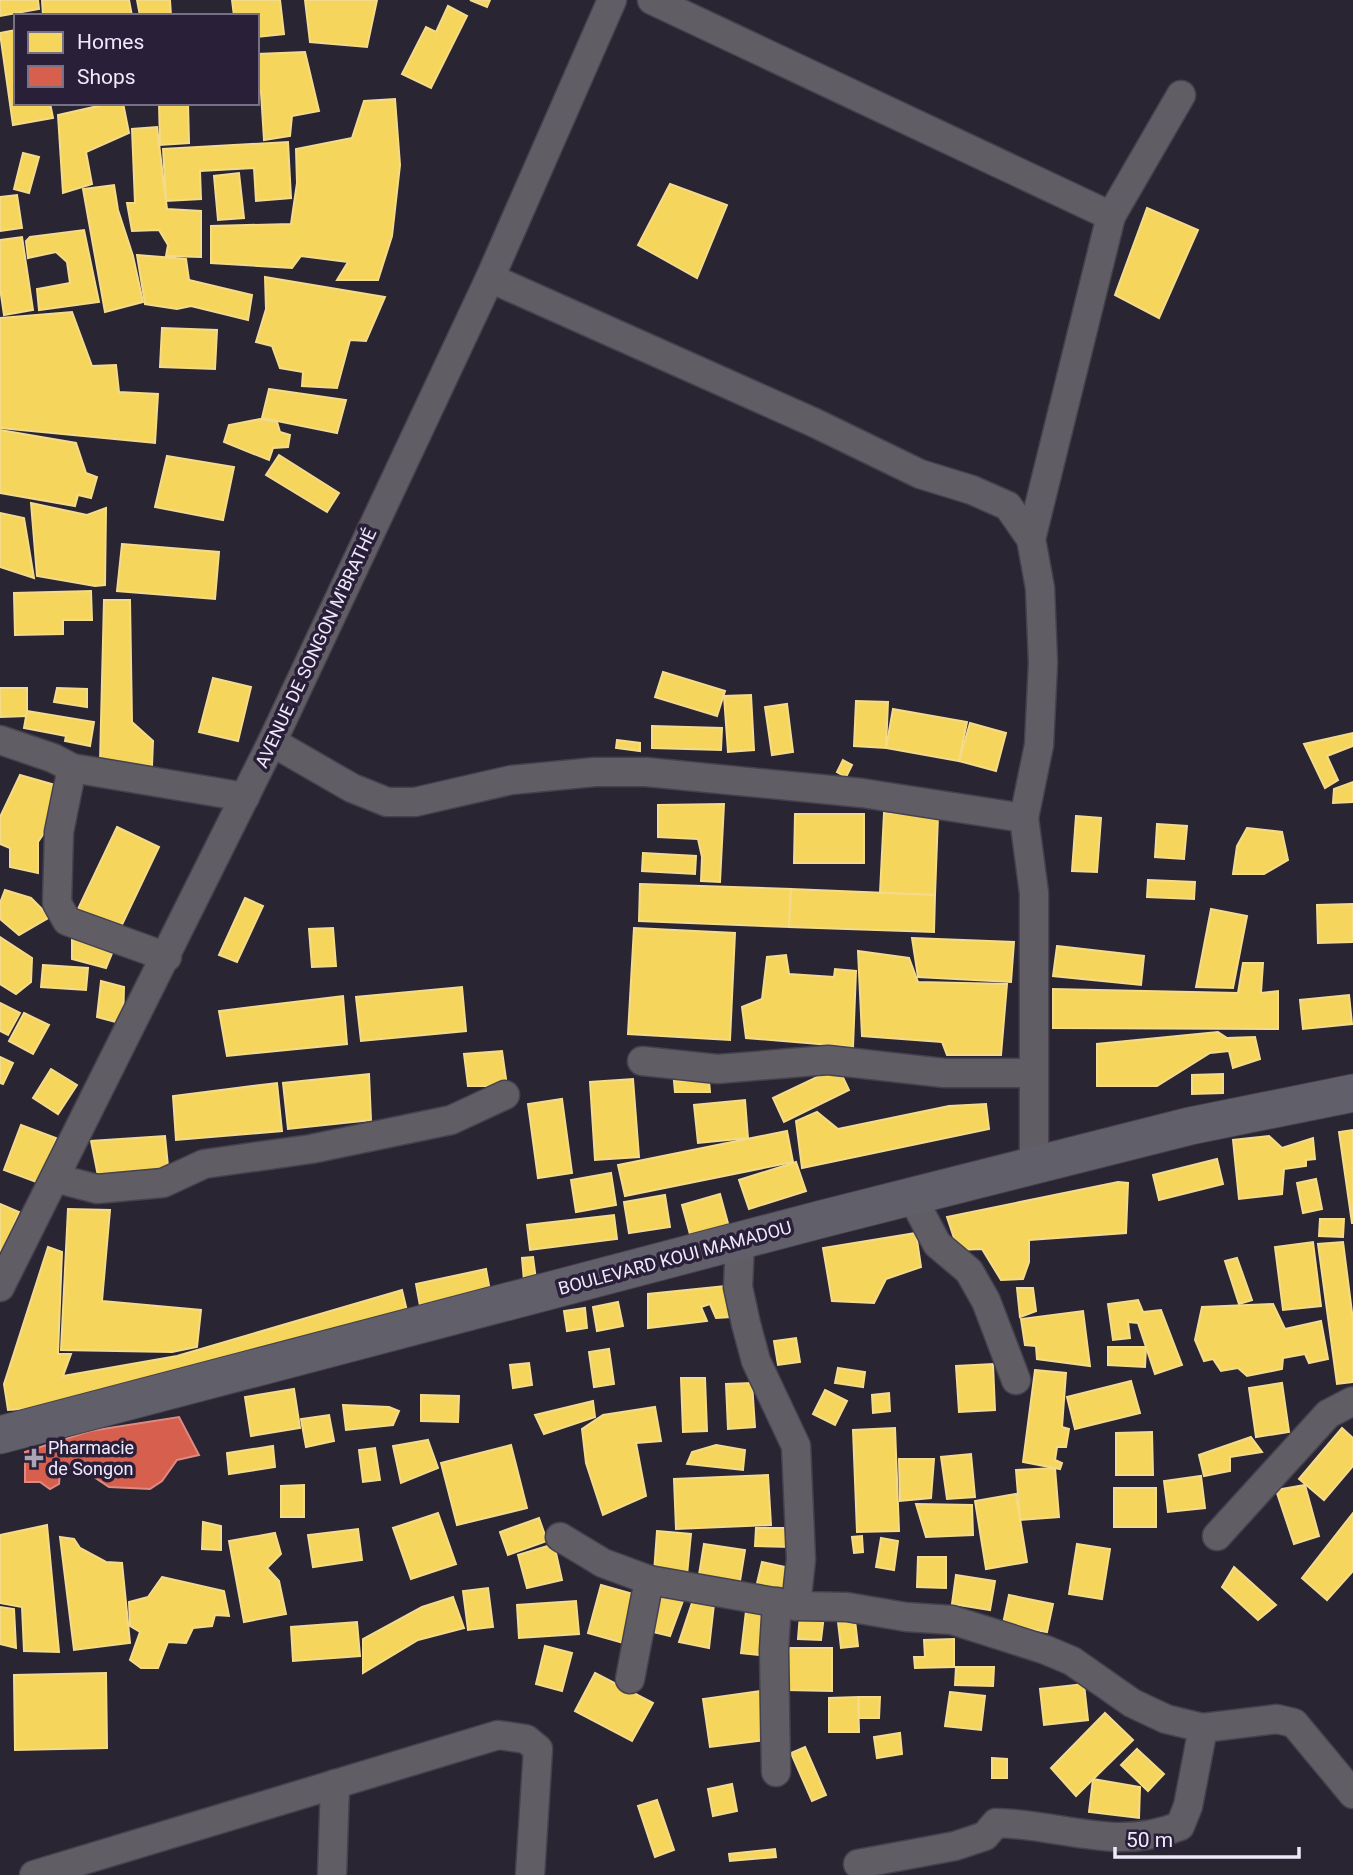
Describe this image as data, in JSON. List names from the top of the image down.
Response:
{
  "streets": {
    "main road": ["BOULEVARD KOUI MAMADOU"],
    "street": ["AVENUE DE SONGON M'BRATHÉ"]
  },
  "places": {
    "health": ["Pharmacie de Songon"]
  },
  "legend": ["Homes", "Shops"],
  "scale_bar": "50 m"
}
